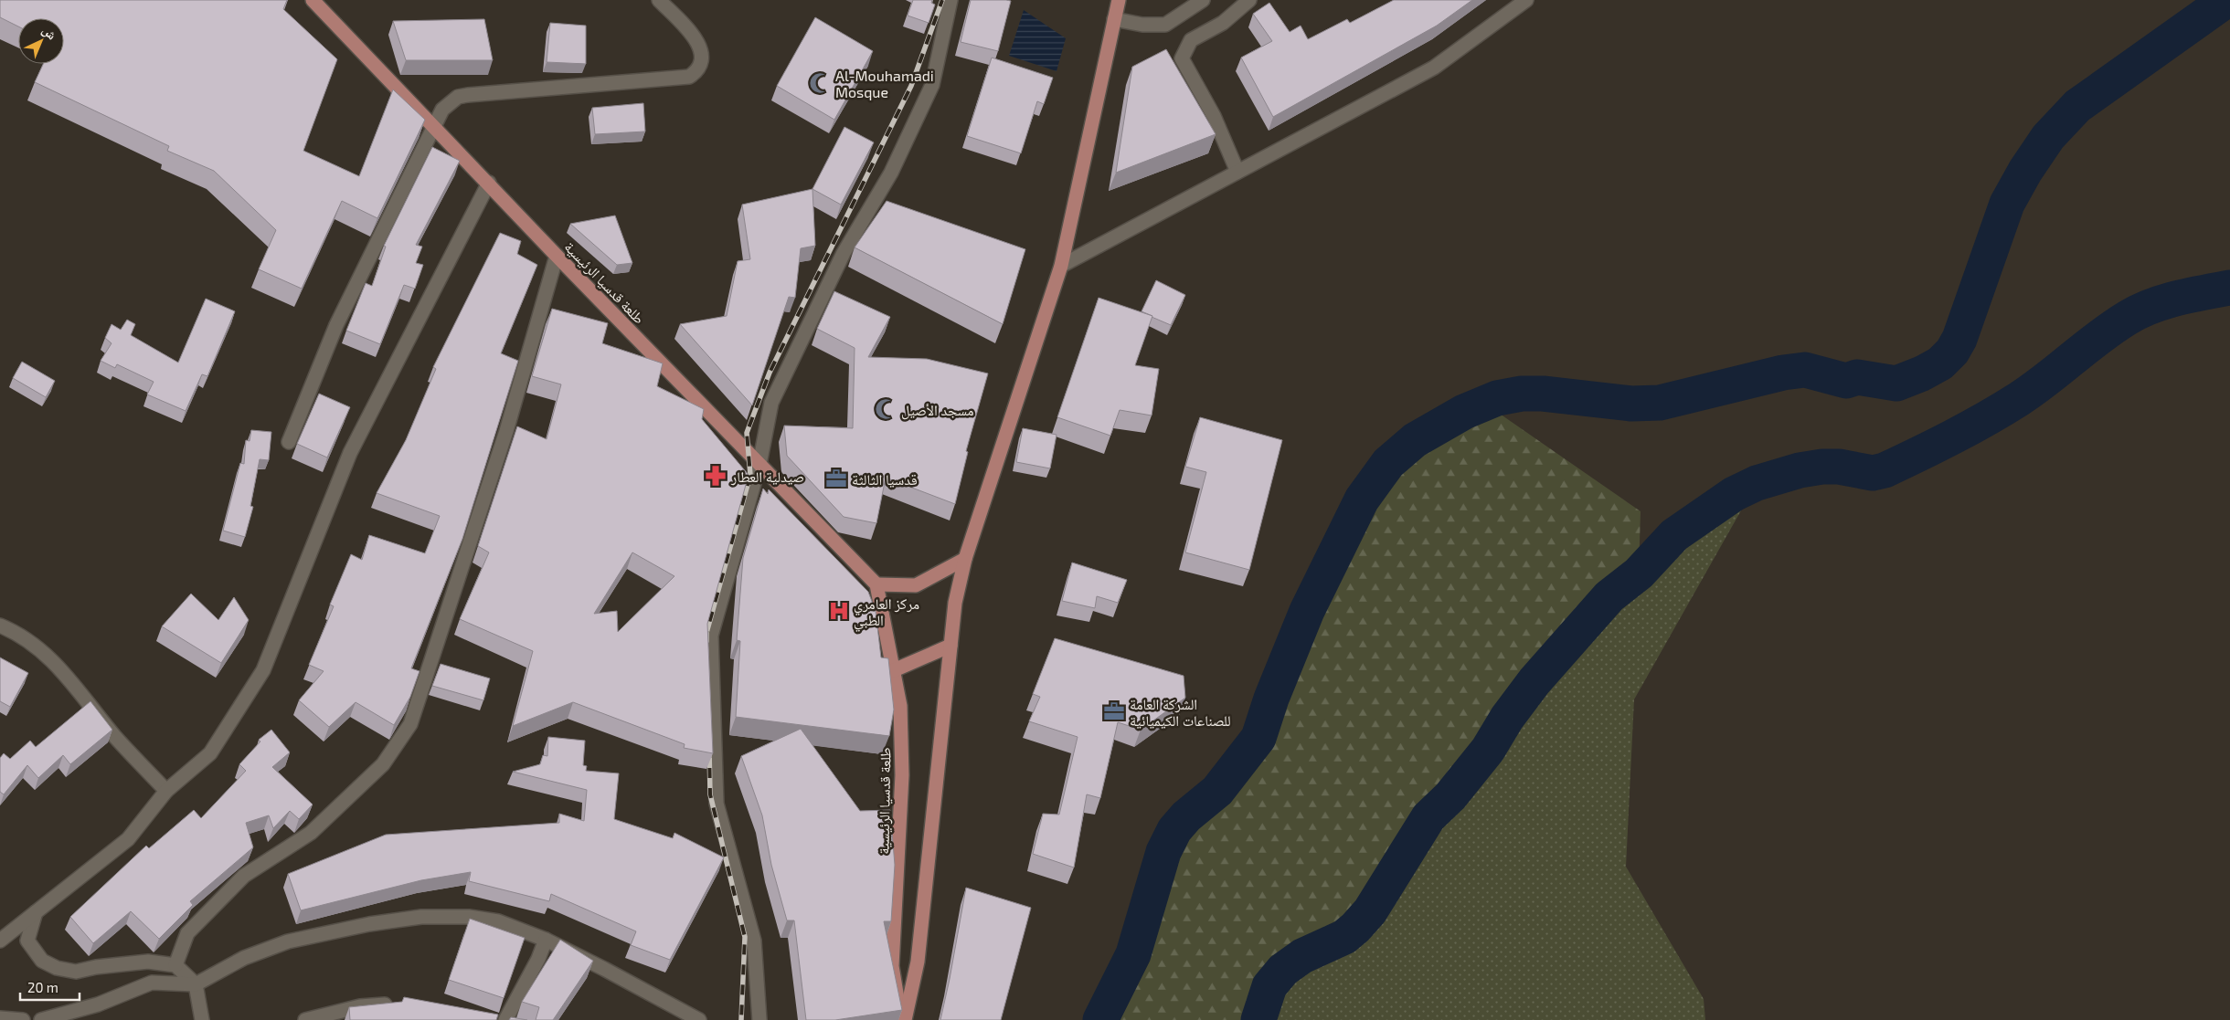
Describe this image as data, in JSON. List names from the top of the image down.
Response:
{
  "streets": {
    "main road": ["طلعة قدسيا الرئيسية"]
  },
  "places": {
    "mosque": ["Al-Mouhamadi Mosque", "مسجد الأصيل"],
    "pharmacy": ["صيدلية العطار"],
    "office": ["قدسيا الثالثة", "الشركة العامة للصناعات الكيميائية"],
    "hospital": ["مركز العامري الطبي"]
  },
  "scale_bar": "20 m",
  "north": "top right"
}
